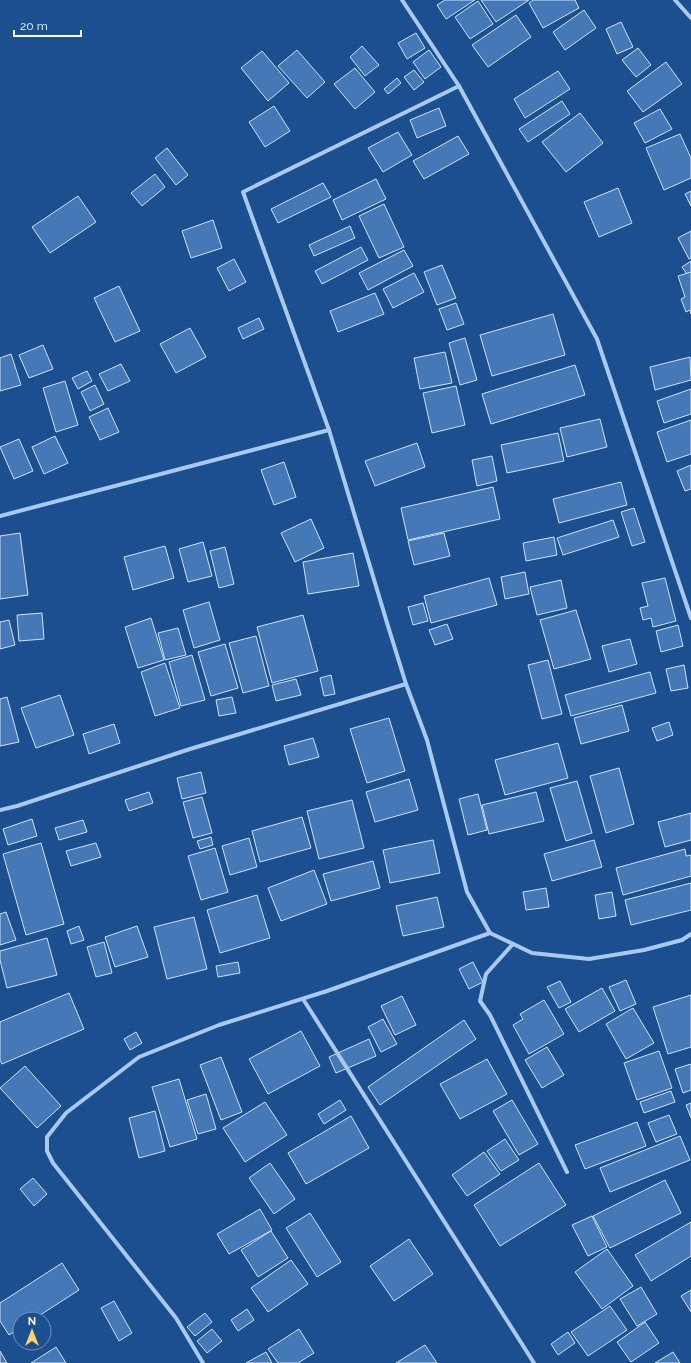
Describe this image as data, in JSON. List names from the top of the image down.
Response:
{
  "scale_bar": "20 m",
  "north": "top"
}
